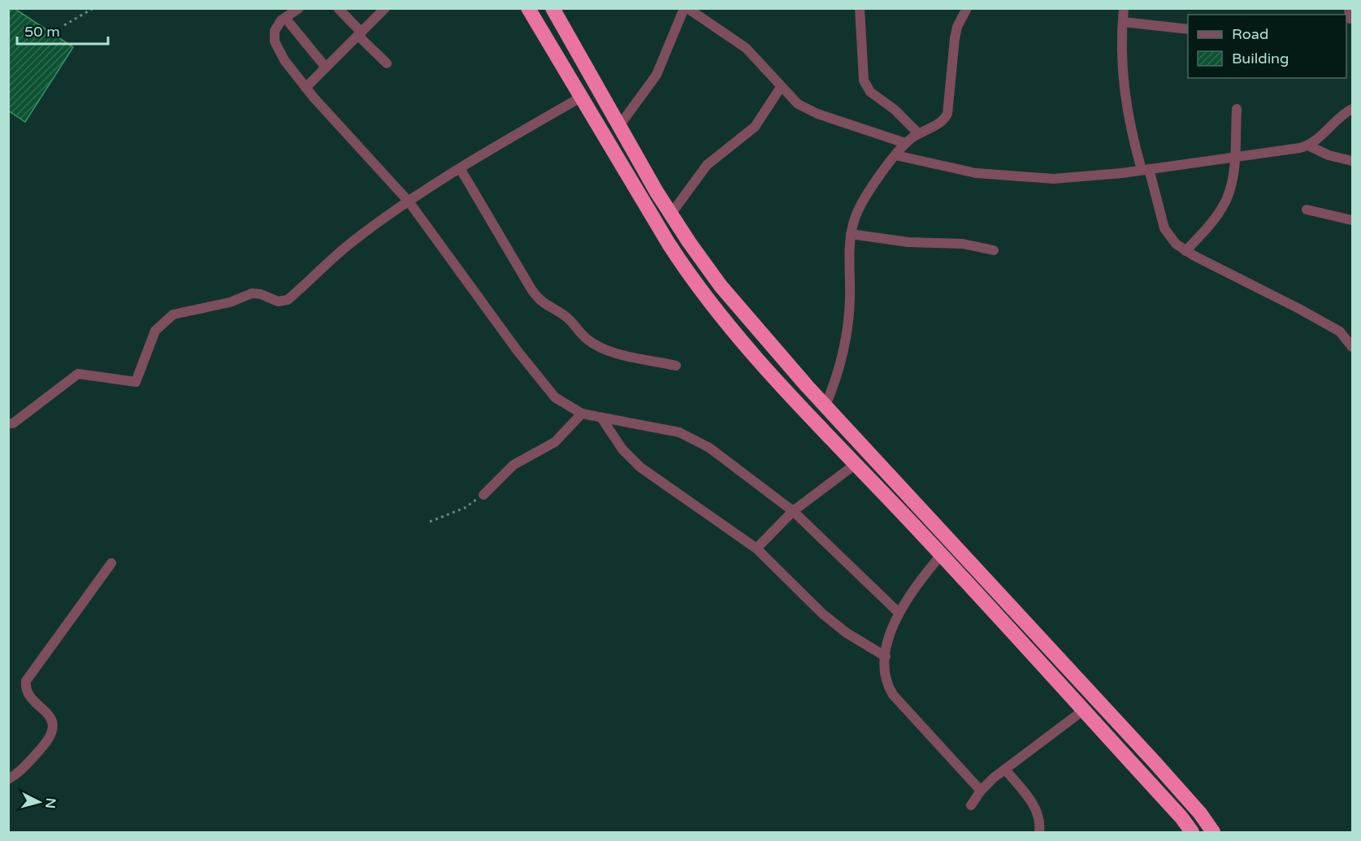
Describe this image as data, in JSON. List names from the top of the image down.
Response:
{
  "legend": ["Road", "Building"],
  "scale_bar": "50 m",
  "north": "right"
}
